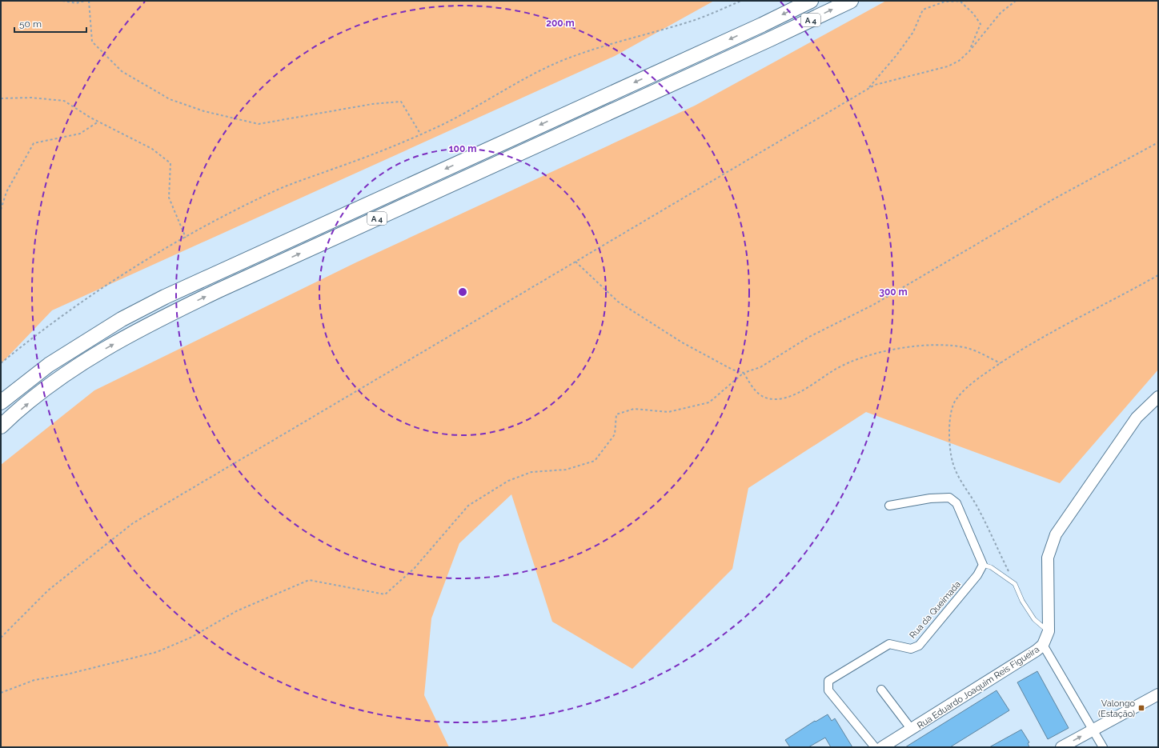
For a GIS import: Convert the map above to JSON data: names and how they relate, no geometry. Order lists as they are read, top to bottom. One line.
{"streets":{"highway":["A 4"],"main road":["Rua Eduardo Joaquim Reis Figueira"],"street":["Rua da Queimada"]},"places":{"transit":["Valongo (Estação)"]},"scale_bar":"50 m","rings":["200 m","100 m","300 m"]}
